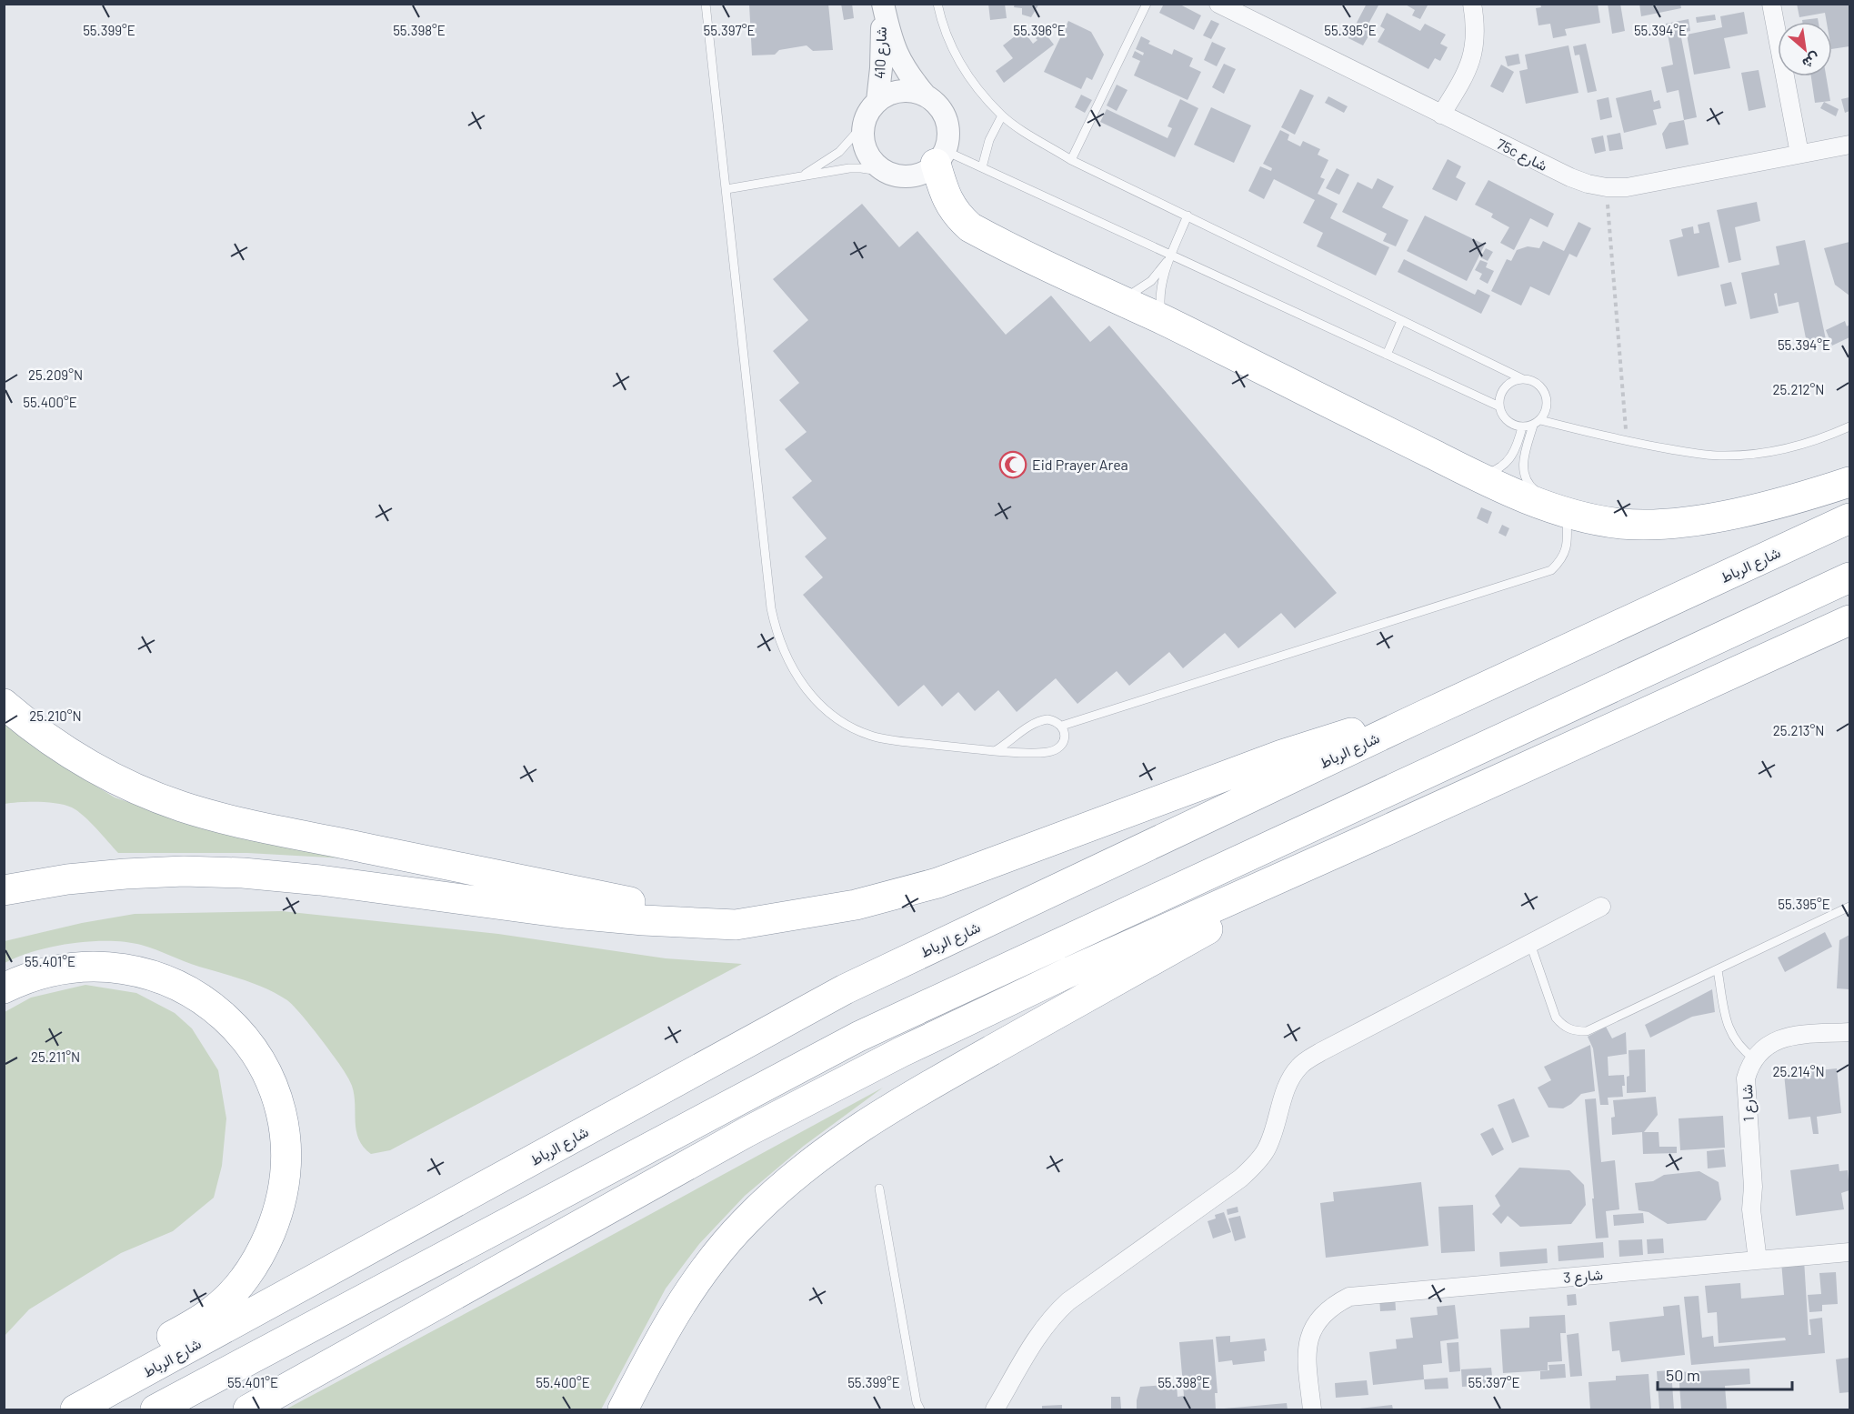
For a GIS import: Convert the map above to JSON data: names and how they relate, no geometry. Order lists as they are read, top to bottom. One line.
{"streets":{"highway":["شارع الرباط"],"street":["شارع 410","75c شارع","شارع 1","شارع 3"]},"crossings":[["شارع 1","شارع 3"]],"places":{"mosque":["Eid Prayer Area"]},"scale_bar":"50 m","north":"bottom right","coordinates":["55.399°E","55.398°E","55.397°E","55.396°E","55.395°E","55.394°E","25.209°N","25.212°N","55.400°E","25.210°N","25.213°N","55.401°E","25.211°N","25.214°N"]}
